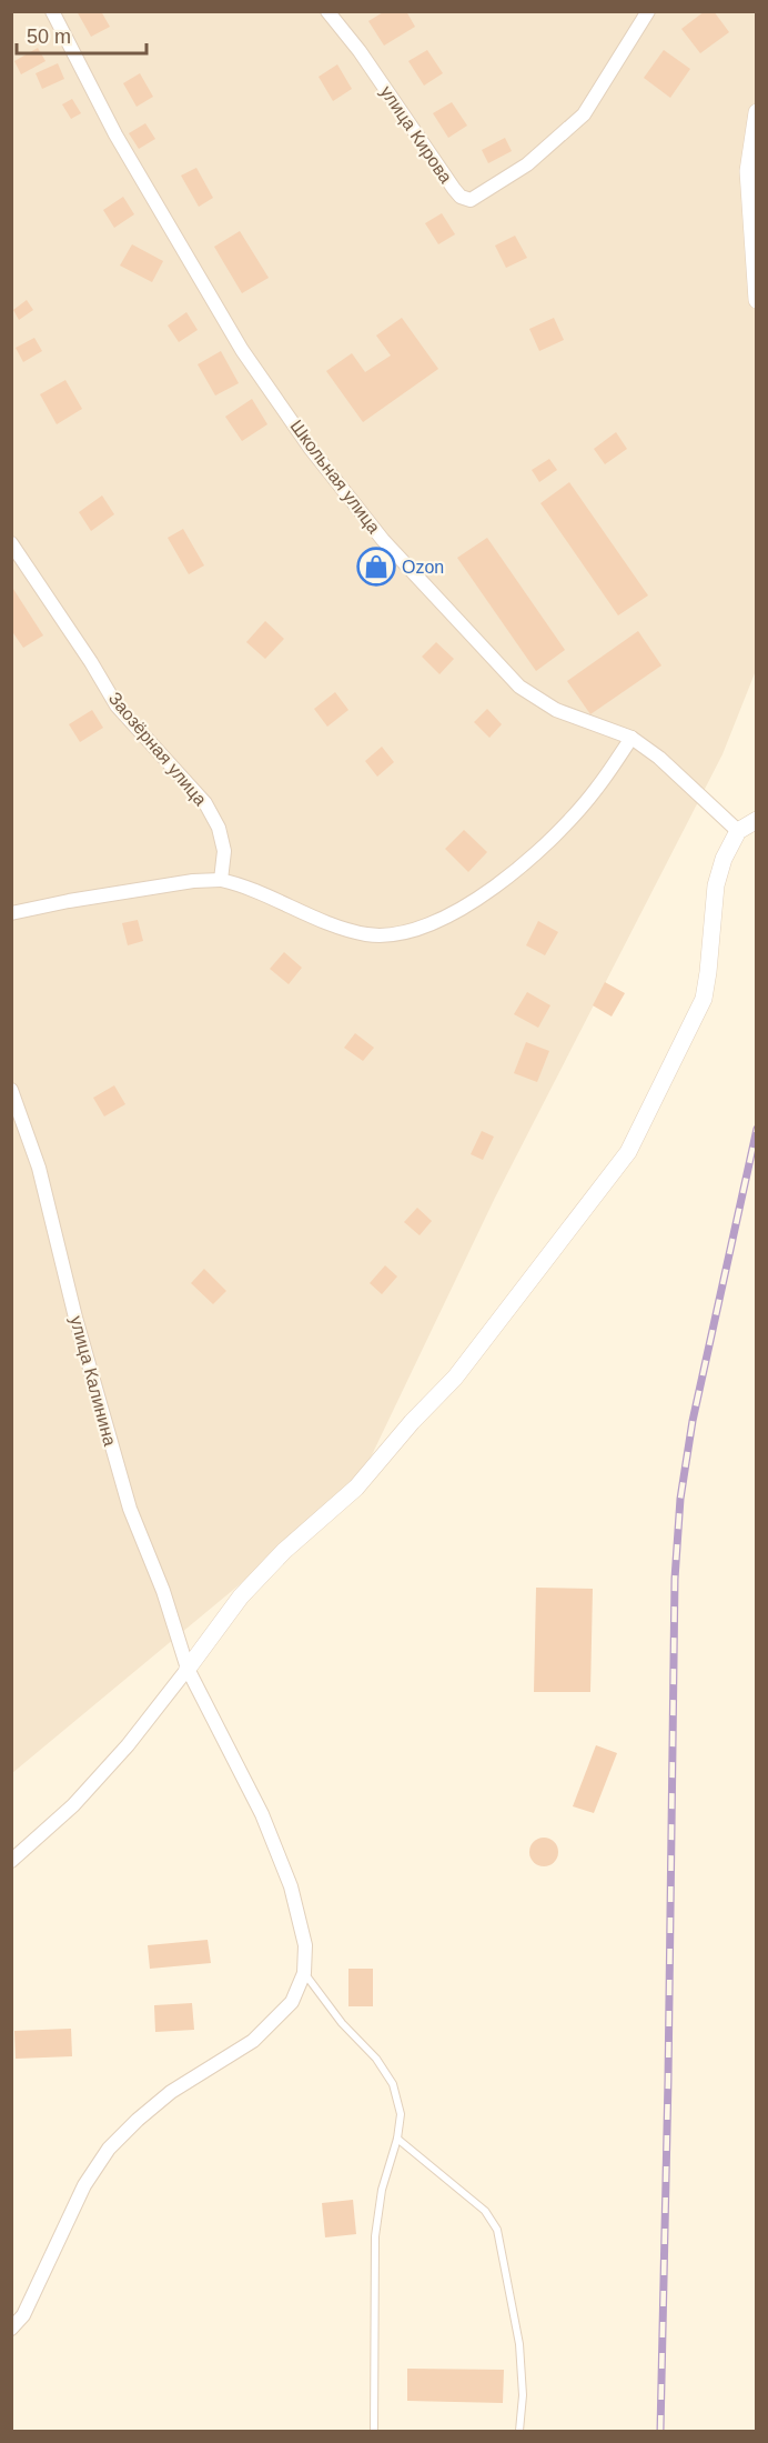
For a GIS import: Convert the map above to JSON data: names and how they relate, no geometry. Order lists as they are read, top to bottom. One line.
{"streets":{"street":["улица Кирова","Школьная улица","Заозёрная улица","улица Калинина"]},"places":{"shop":["Ozon"]},"scale_bar":"50 m"}
